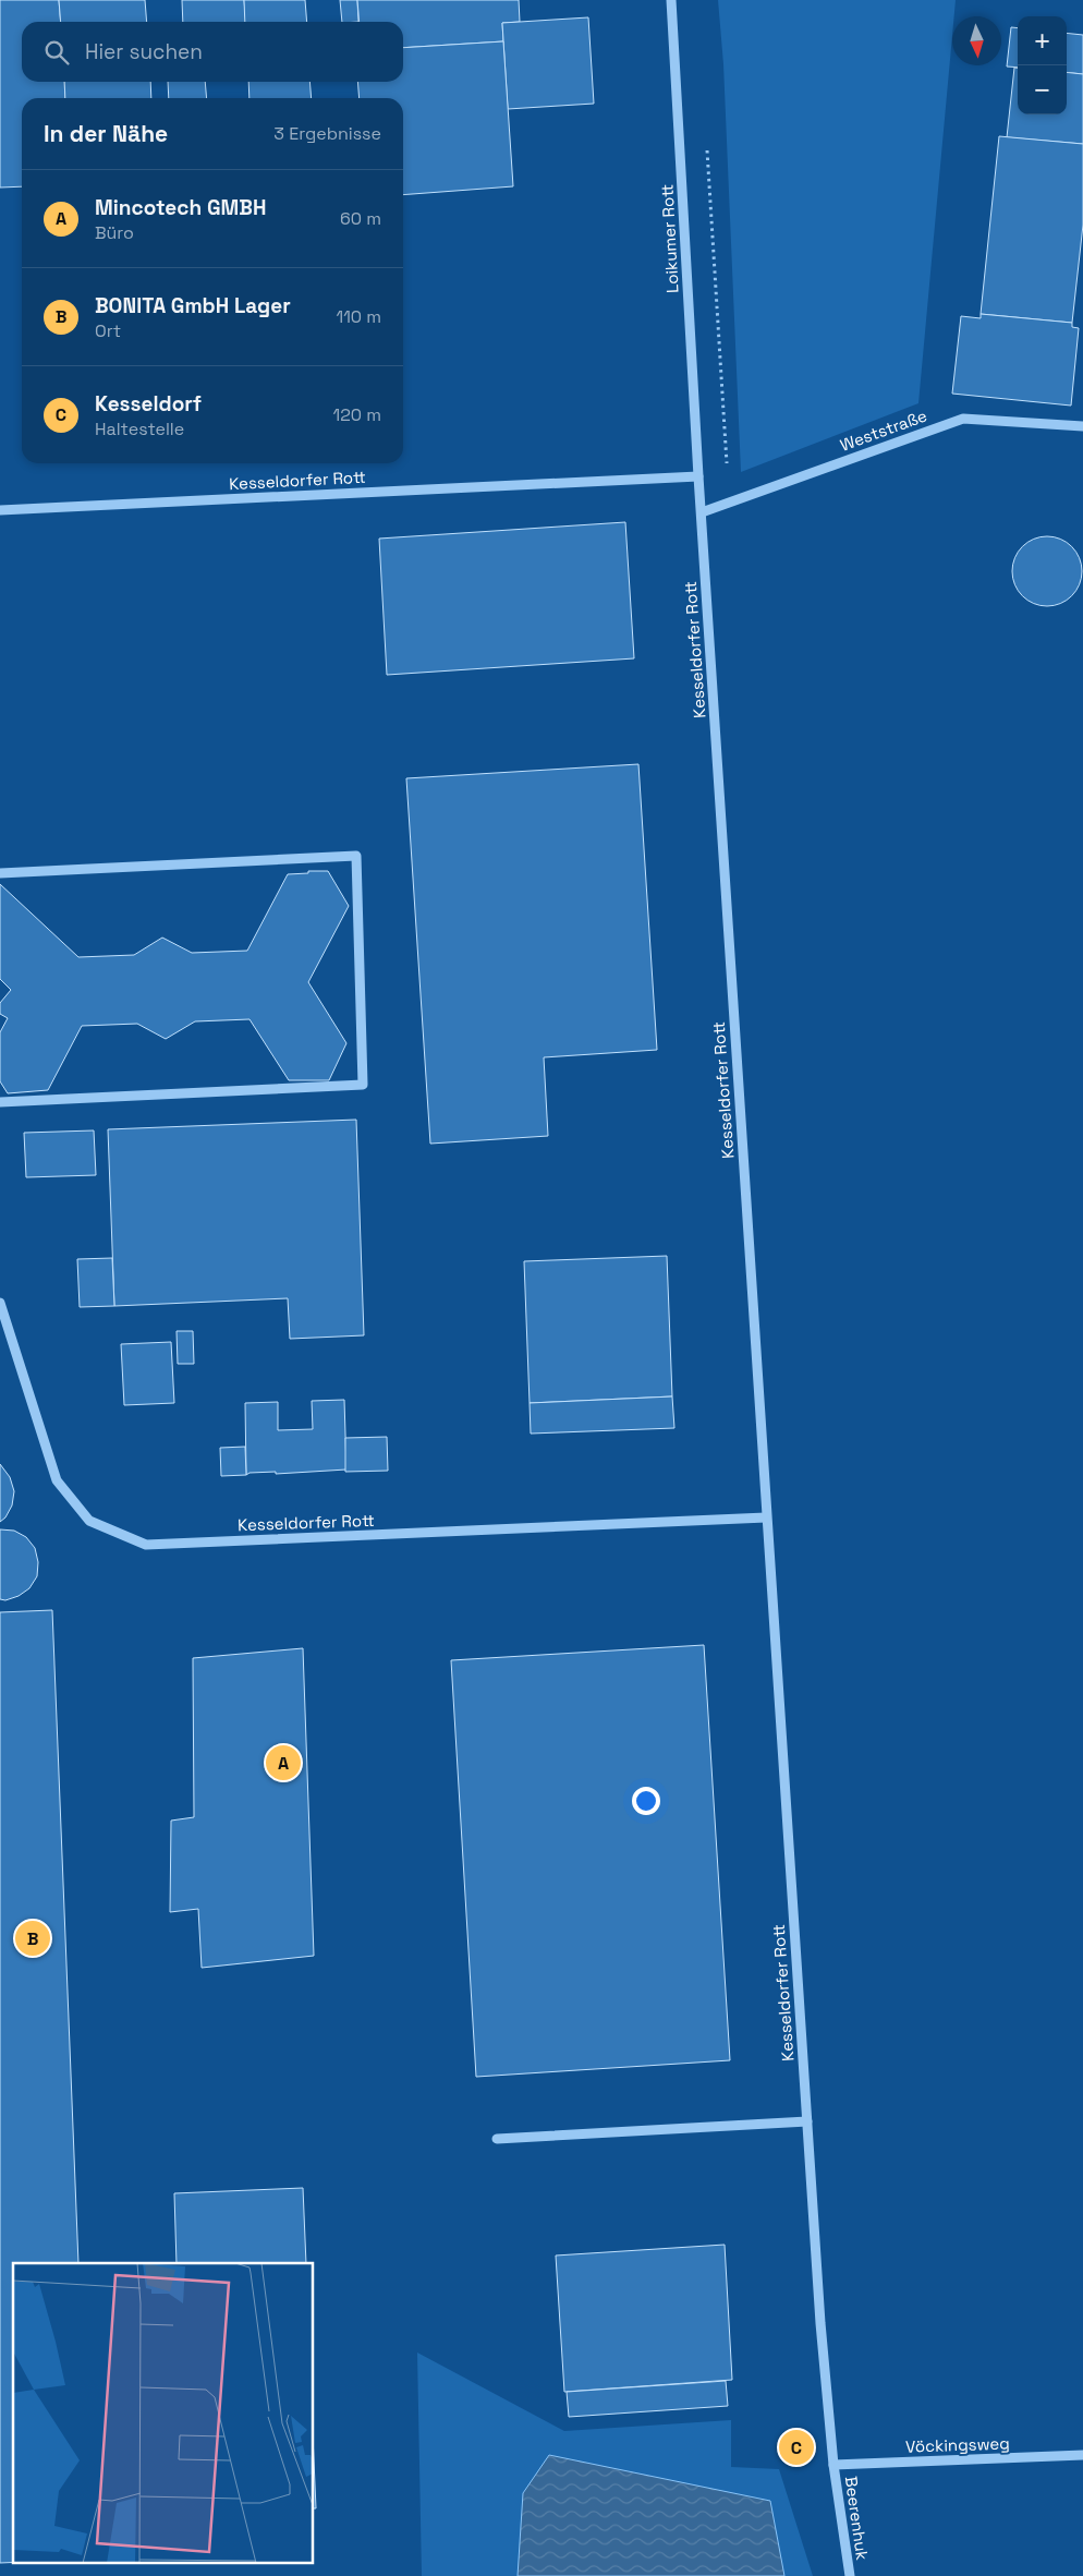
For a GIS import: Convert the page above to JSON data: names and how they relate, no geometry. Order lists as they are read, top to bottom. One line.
{"streets":{"street":["Loikumer Rott","Weststraße","Kesseldorfer Rott","Vöckingsweg","Beerenhuk"]},"crossings":[["Loikumer Rott","Kesseldorfer Rott"],["Weststraße","Kesseldorfer Rott"],["Kesseldorfer Rott","Vöckingsweg"],["Kesseldorfer Rott","Beerenhuk"],["Vöckingsweg","Beerenhuk"]],"north":"bottom","page":{"map_buttons":["+","−"],"search":"Hier suchen","heading":["In der Nähe","3 Ergebnisse"],"list":[{"mark":"A","name":"Mincotech GMBH","note":"Büro","value":"60 m"},{"mark":"B","name":"BONITA GmbH Lager","note":"Ort","value":"110 m"},{"mark":"C","name":"Kesseldorf","note":"Haltestelle","value":"120 m"}],"pins":["A","B","C"]}}
